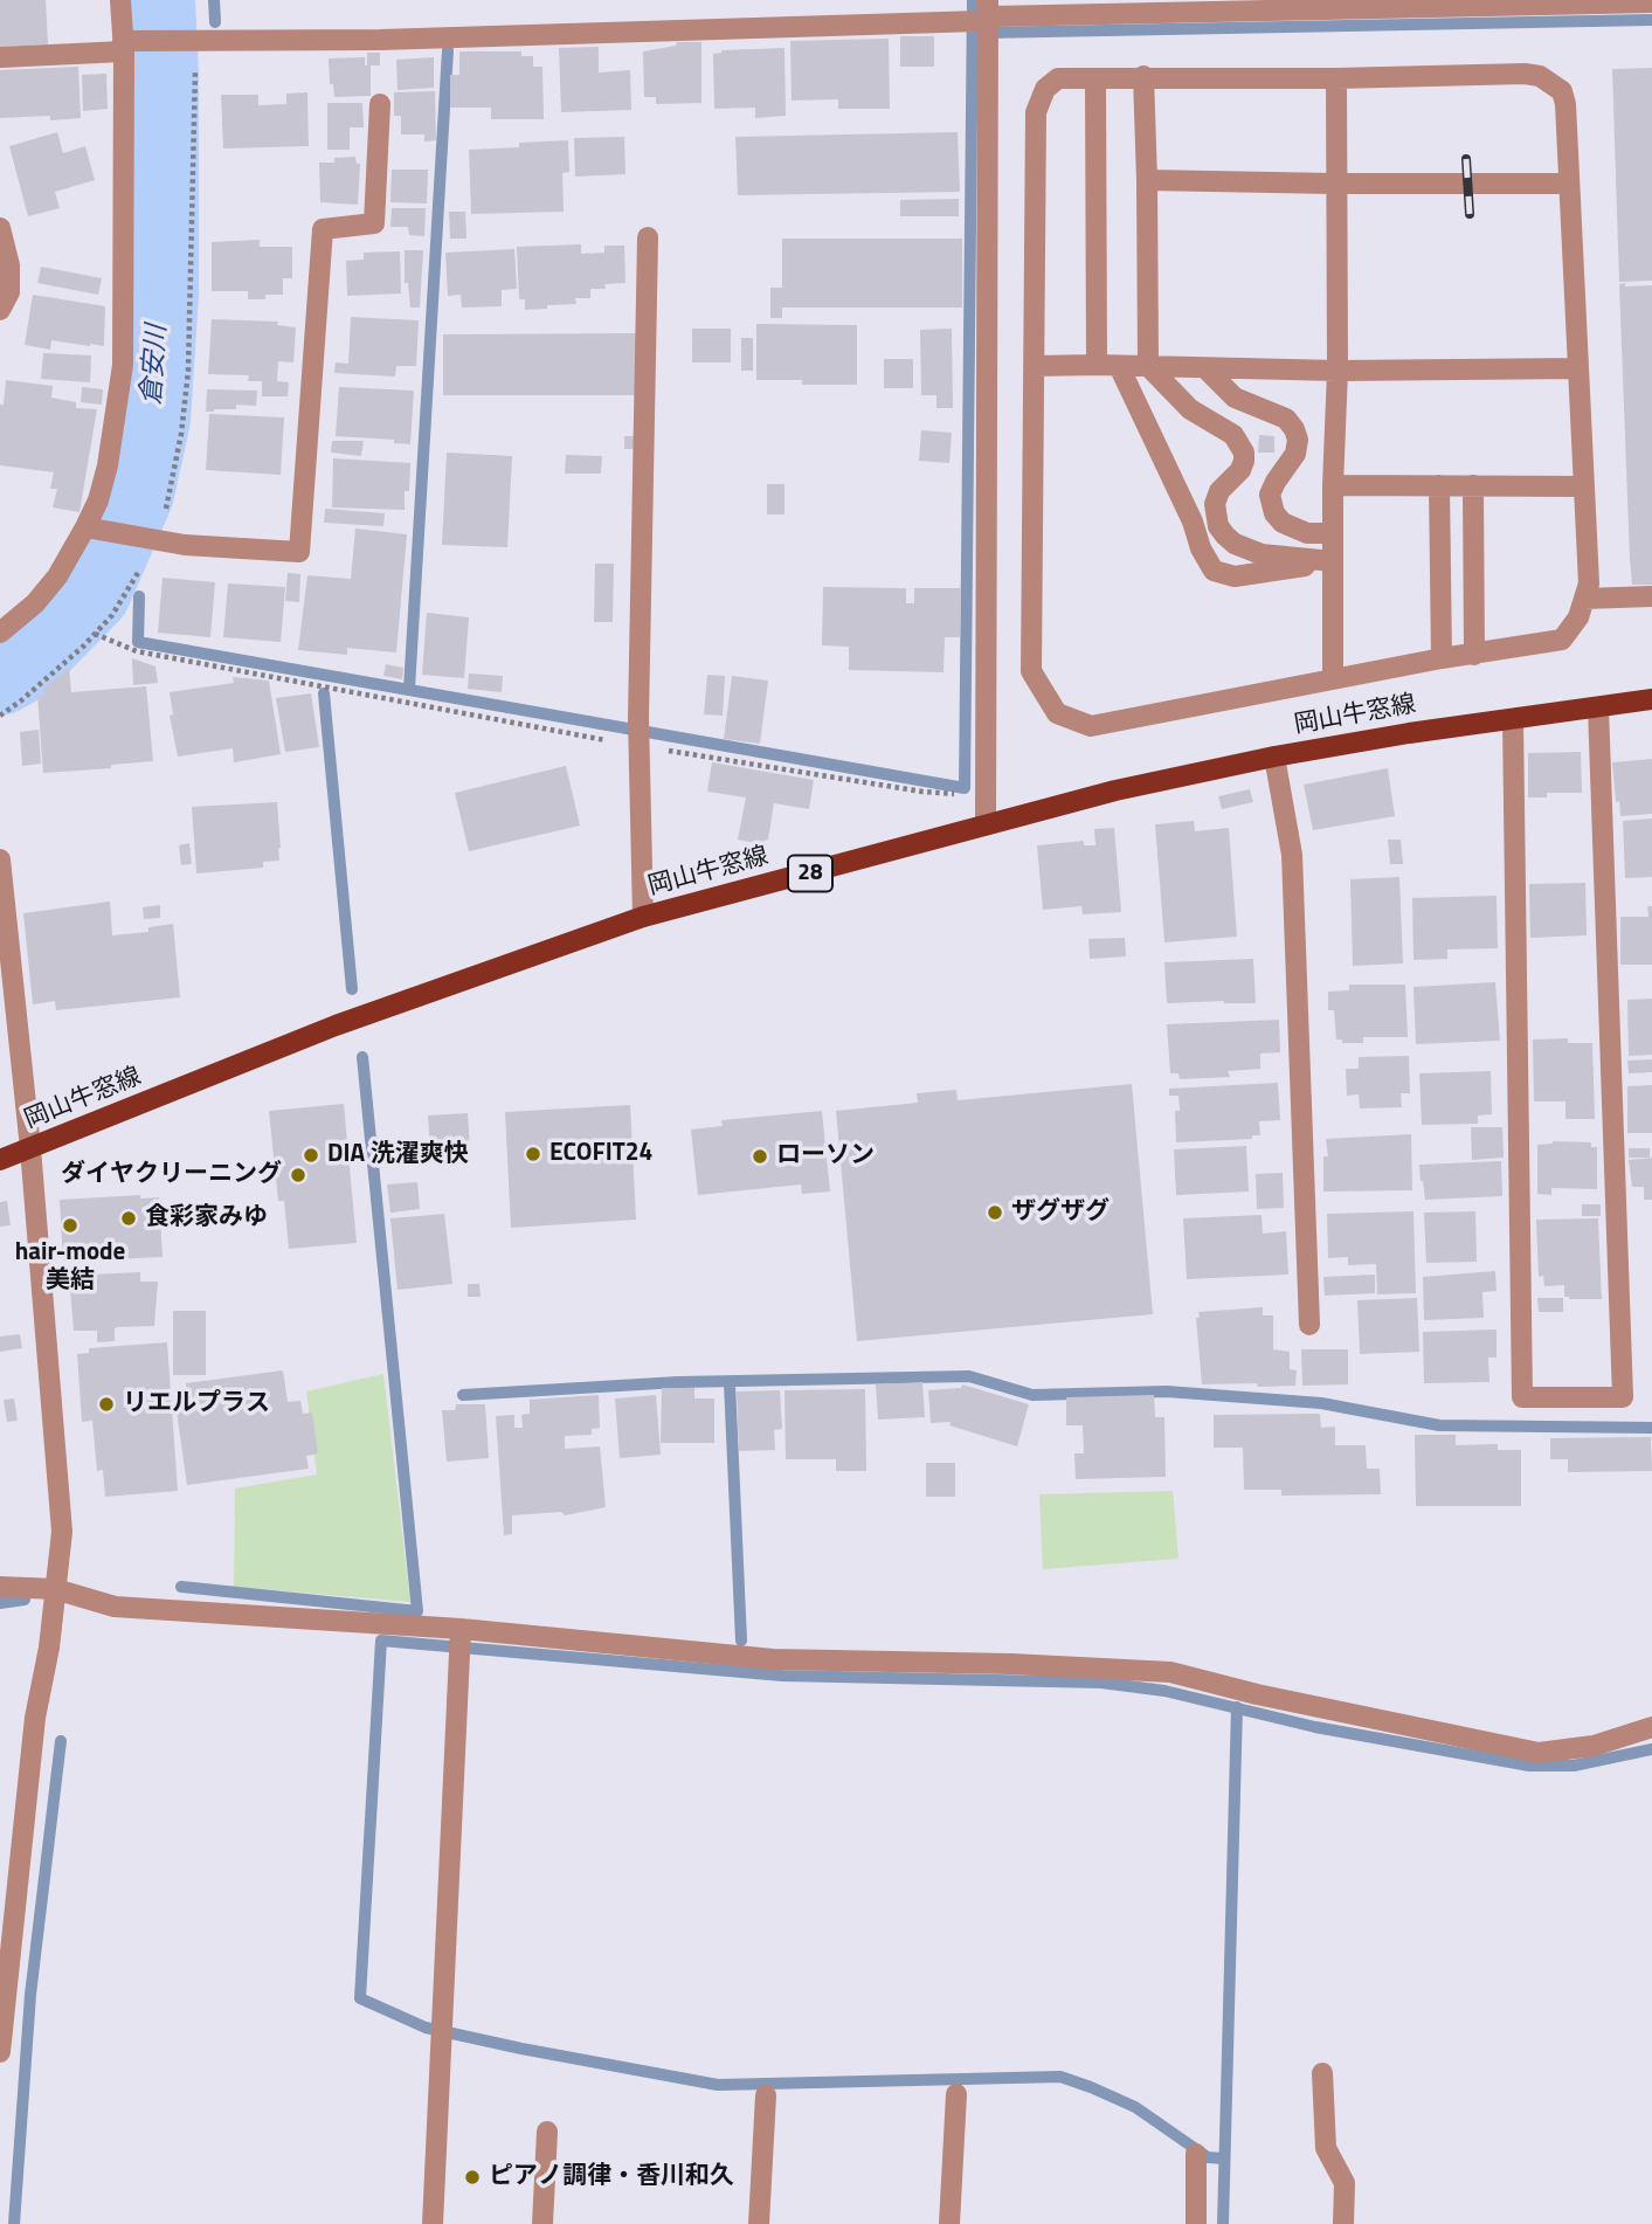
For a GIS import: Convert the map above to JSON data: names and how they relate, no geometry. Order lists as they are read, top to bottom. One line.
{"streets":{"main road":["岡山牛窓線","28"]},"water":["倉安川"],"places":["ECOFIT24","DIA 洗濯爽快","ローソン","ダイヤクリーニング","ザグザグ","食彩家みゆ","hair-mode 美結","リエルプラス","ピアノ調律・香川和久"]}
